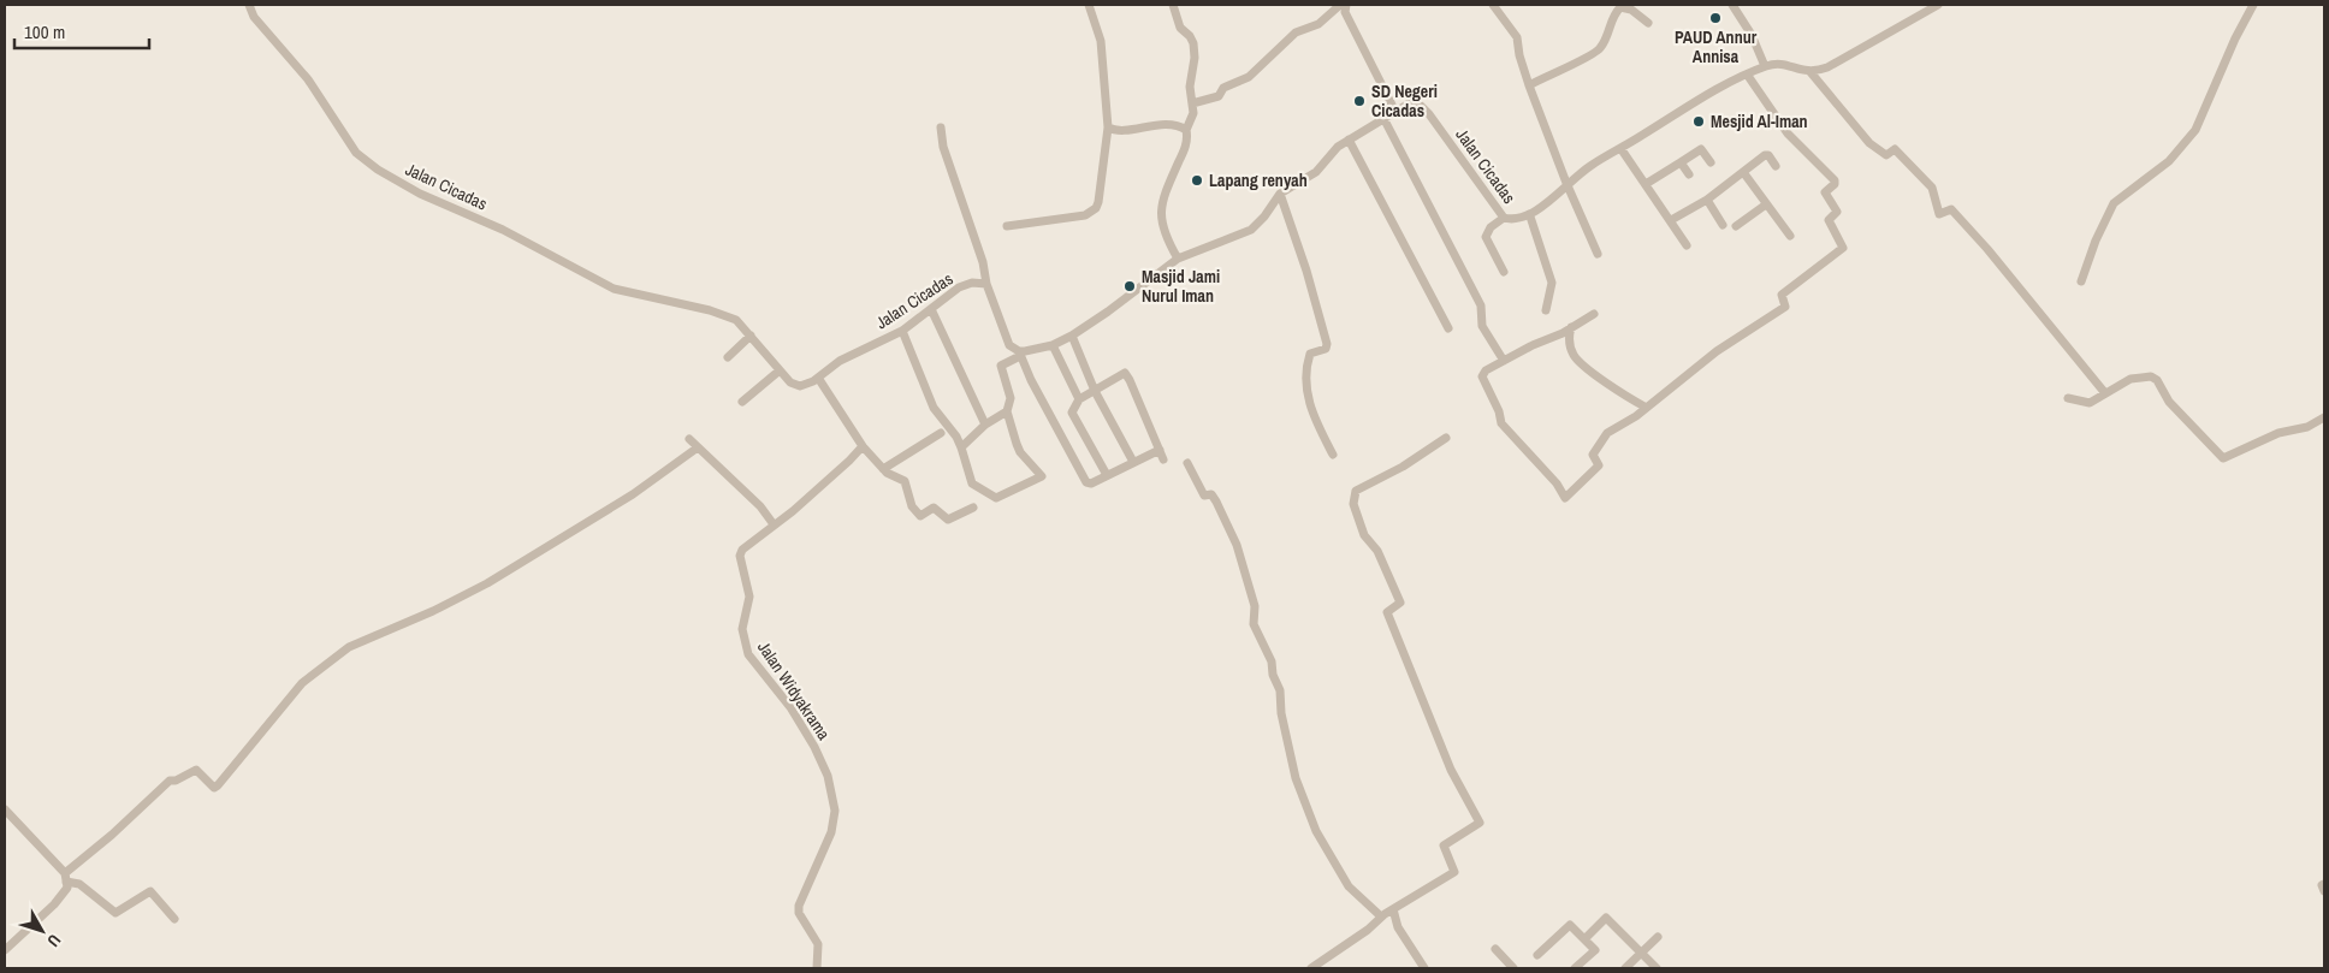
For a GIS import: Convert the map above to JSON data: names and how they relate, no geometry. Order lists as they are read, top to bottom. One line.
{"streets":{"street":["Jalan Cicadas","Jalan Widyakrama"]},"places":["PAUD Annur Annisa","SD Negeri Cicadas","Mesjid Al-Iman","Lapang renyah","Masjid Jami Nurul Iman"],"scale_bar":"100 m","north":"bottom right"}
